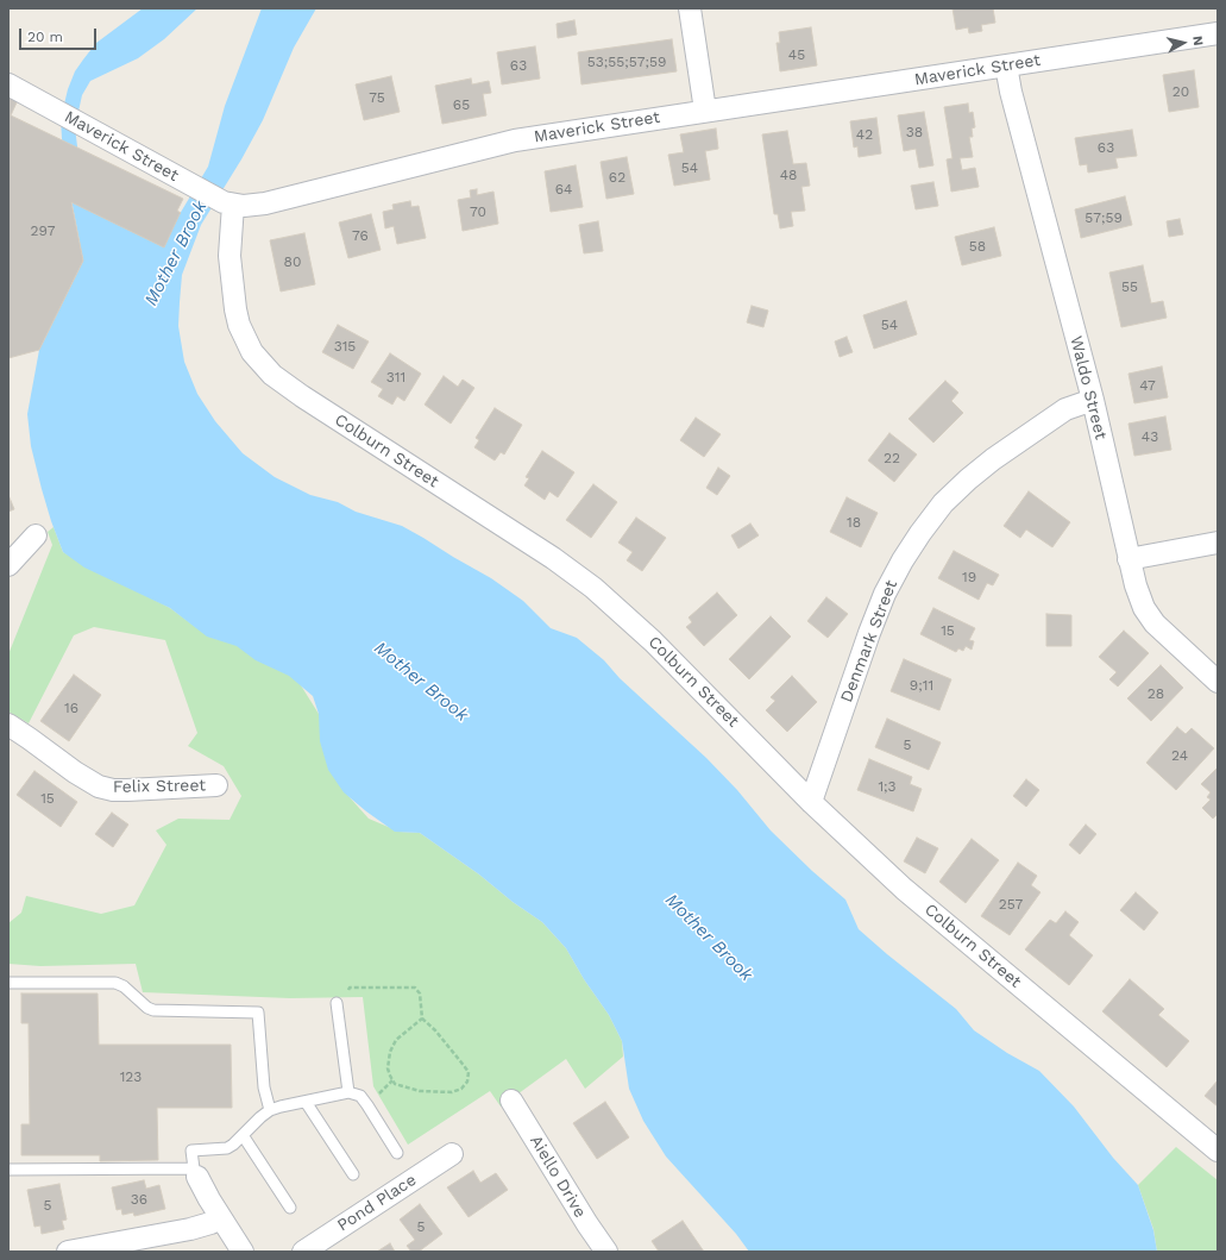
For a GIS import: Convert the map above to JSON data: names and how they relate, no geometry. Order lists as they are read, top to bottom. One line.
{"streets":{"street":["Maverick Street","Waldo Street","Colburn Street","Denmark Street","Felix Street","Aiello Drive","Pond Place"]},"crossings":[["Maverick Street","Waldo Street"],["Maverick Street","Colburn Street"],["Waldo Street","Denmark Street"],["Colburn Street","Denmark Street"]],"water":["Mother Brook"],"house_numbers":["45","53;55;57;59","63","20","75","65","38","42","63","54","48","62","64","70","57;59","297","76","58","80","55","54","315","311","47","43","22","18","19","15","9;11","28","16","5","24","1;3","15","257","123","36","5","5"],"scale_bar":"20 m","north":"right"}
